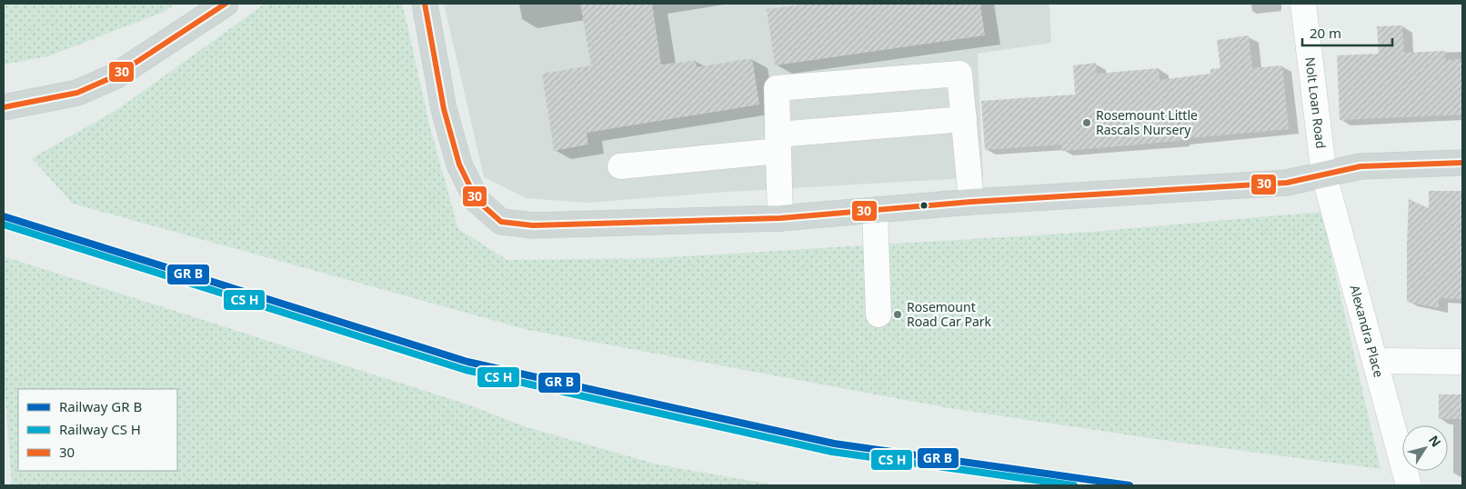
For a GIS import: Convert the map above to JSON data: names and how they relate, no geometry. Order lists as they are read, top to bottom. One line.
{"streets":{"street":["Nolt Loan Road","Alexandra Place"]},"crossings":[["Nolt Loan Road","Alexandra Place"]],"places":["Rosemount Little Rascals Nursery","Rosemount Road Car Park"],"lines":["transit line 30"],"legend":["Railway GR B","Railway CS H","30"],"scale_bar":"20 m","north":"top right"}
